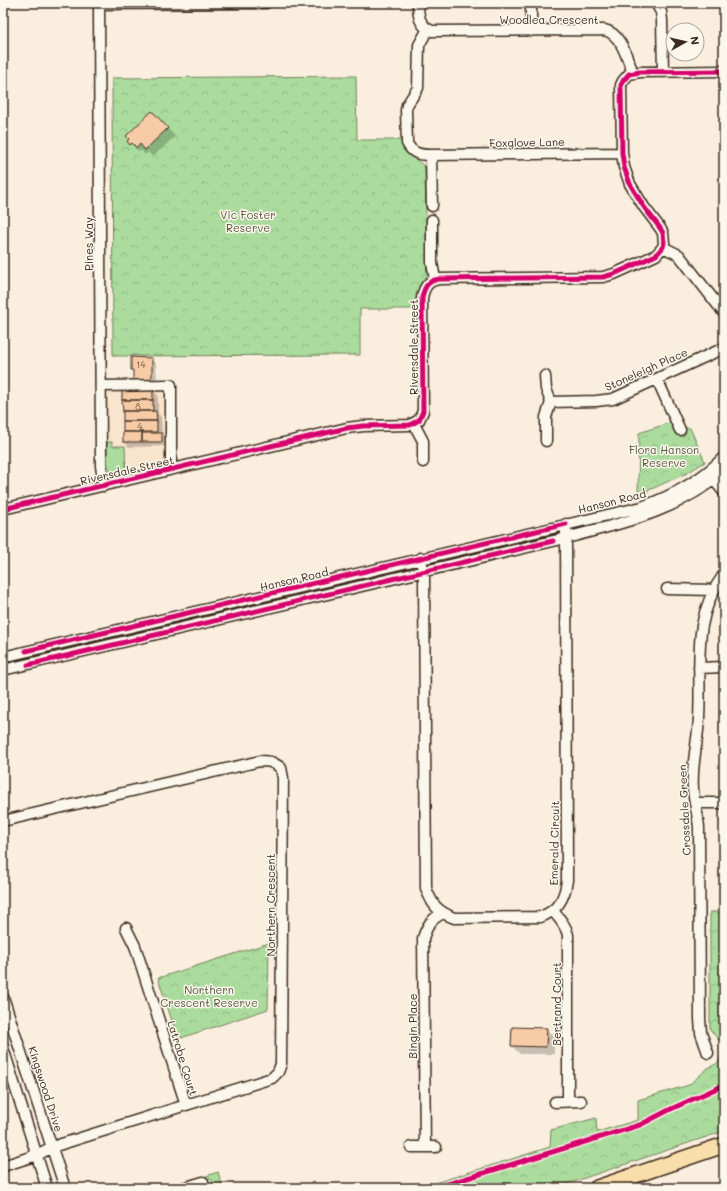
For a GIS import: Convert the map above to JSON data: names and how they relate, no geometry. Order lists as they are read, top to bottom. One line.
{"streets":{"street":["Woodlea Crescent","Foxglove Lane","Pines Way","Riversdale Street","Stoneleigh Place","Hanson Road","Crossdale Green","Emerald Circuit","Northern Crescent","Bertrand Court","Bingin Place","Latrobe Court","Kingswood Drive"]},"crossings":[["Woodlea Crescent","Foxglove Lane"],["Pines Way","Riversdale Street"],["Hanson Road","Emerald Circuit"],["Emerald Circuit","Bertrand Court"],["Northern Crescent","Latrobe Court"],["Northern Crescent","Kingswood Drive"]],"parks":["Vic Foster Reserve","Flora Hanson Reserve","Northern Crescent Reserve"],"house_numbers":["14","8","4"],"north":"right"}
